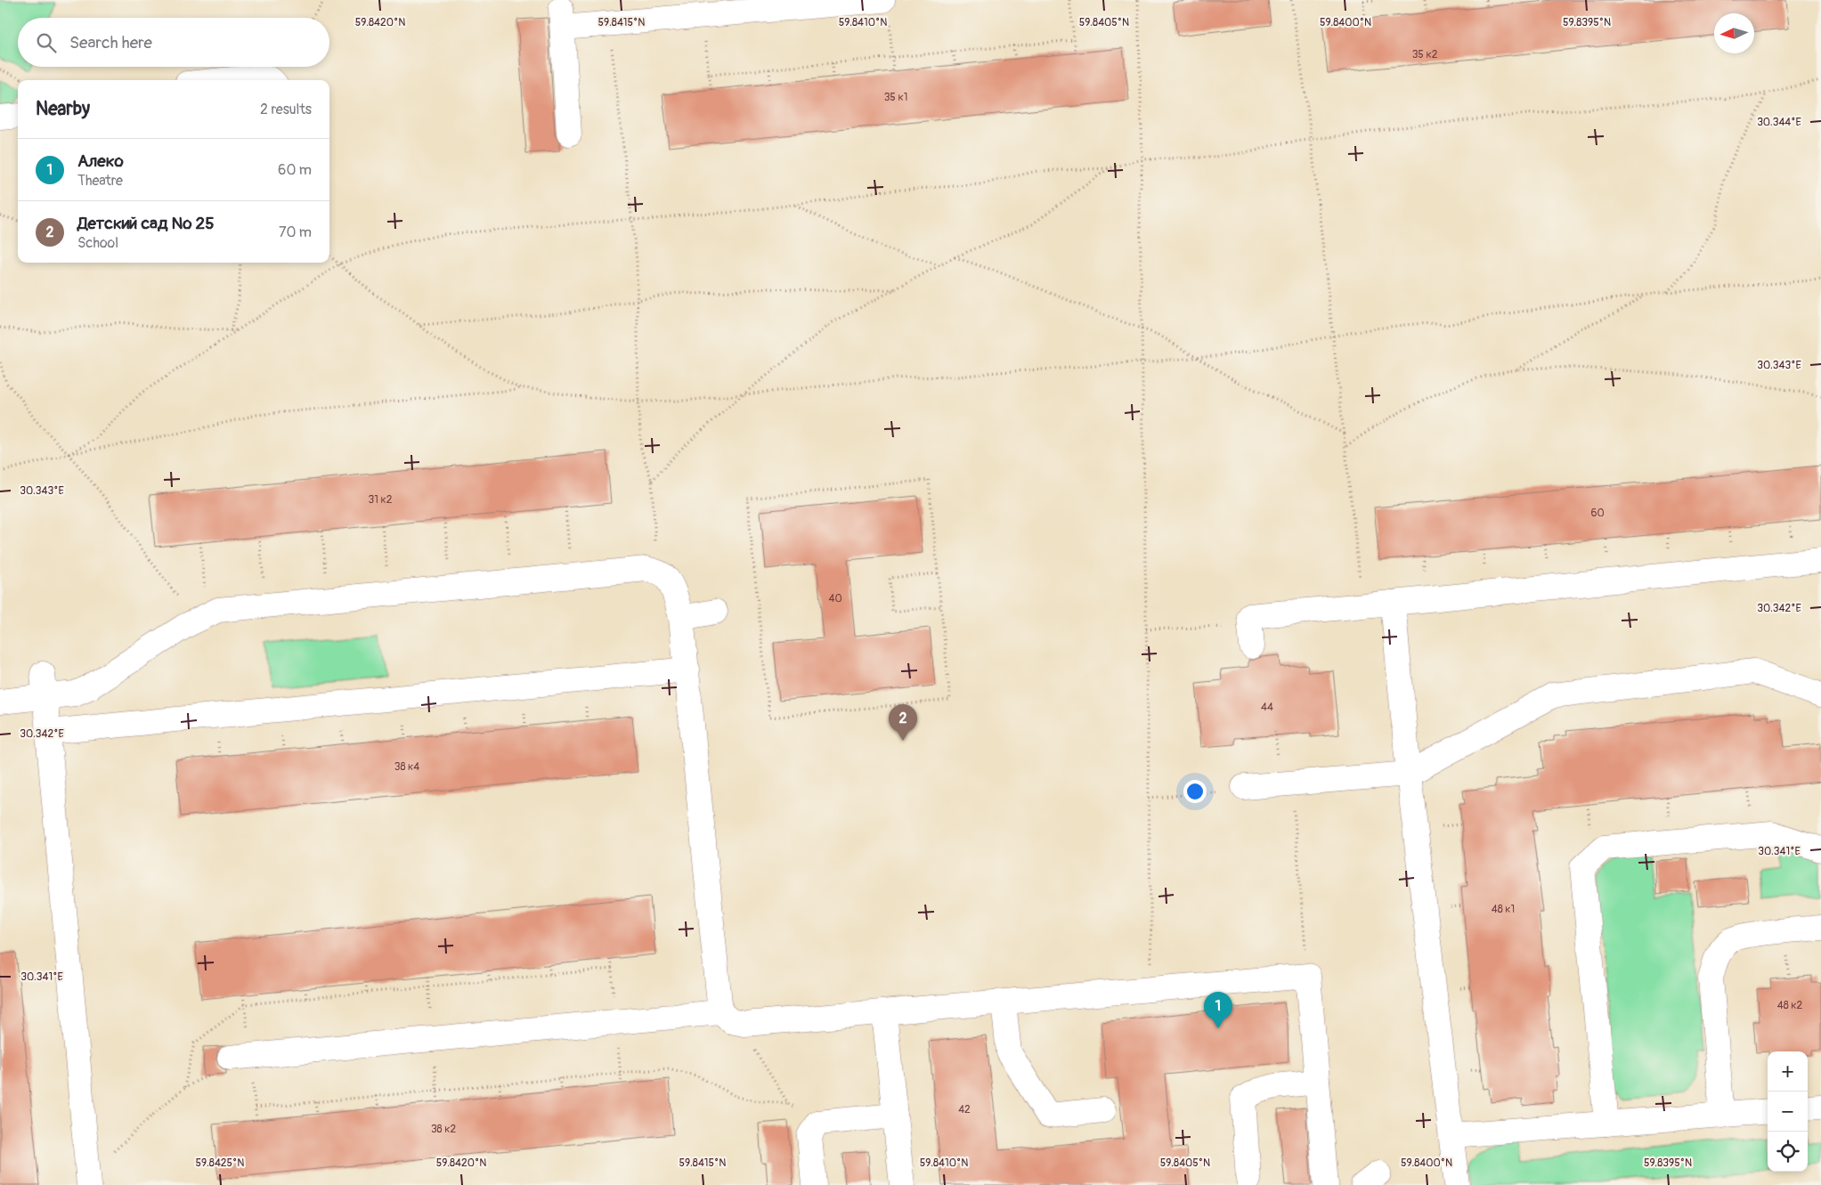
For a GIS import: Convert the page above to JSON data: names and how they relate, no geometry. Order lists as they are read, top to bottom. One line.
{"house_numbers":["35 к2","35 к1","31 к2","60","40","44","38 к4","48 к1","48 к2","42","38 к2"],"north":"left","page":{"search":"Search here","heading":["Nearby","2 results"],"list":[{"mark":"1","name":"Алеко","note":"Theatre","value":"60 m"},{"mark":"2","name":"Детский сад № 25","note":"School","value":"70 m"}],"pins":["2","1"],"map_buttons":["+","−"]},"coordinates":["59.8420°N","59.8415°N","59.8410°N","59.8405°N","59.8400°N","59.8395°N","30.344°E","30.343°E","30.342°E","30.341°E","59.8425°N"]}
